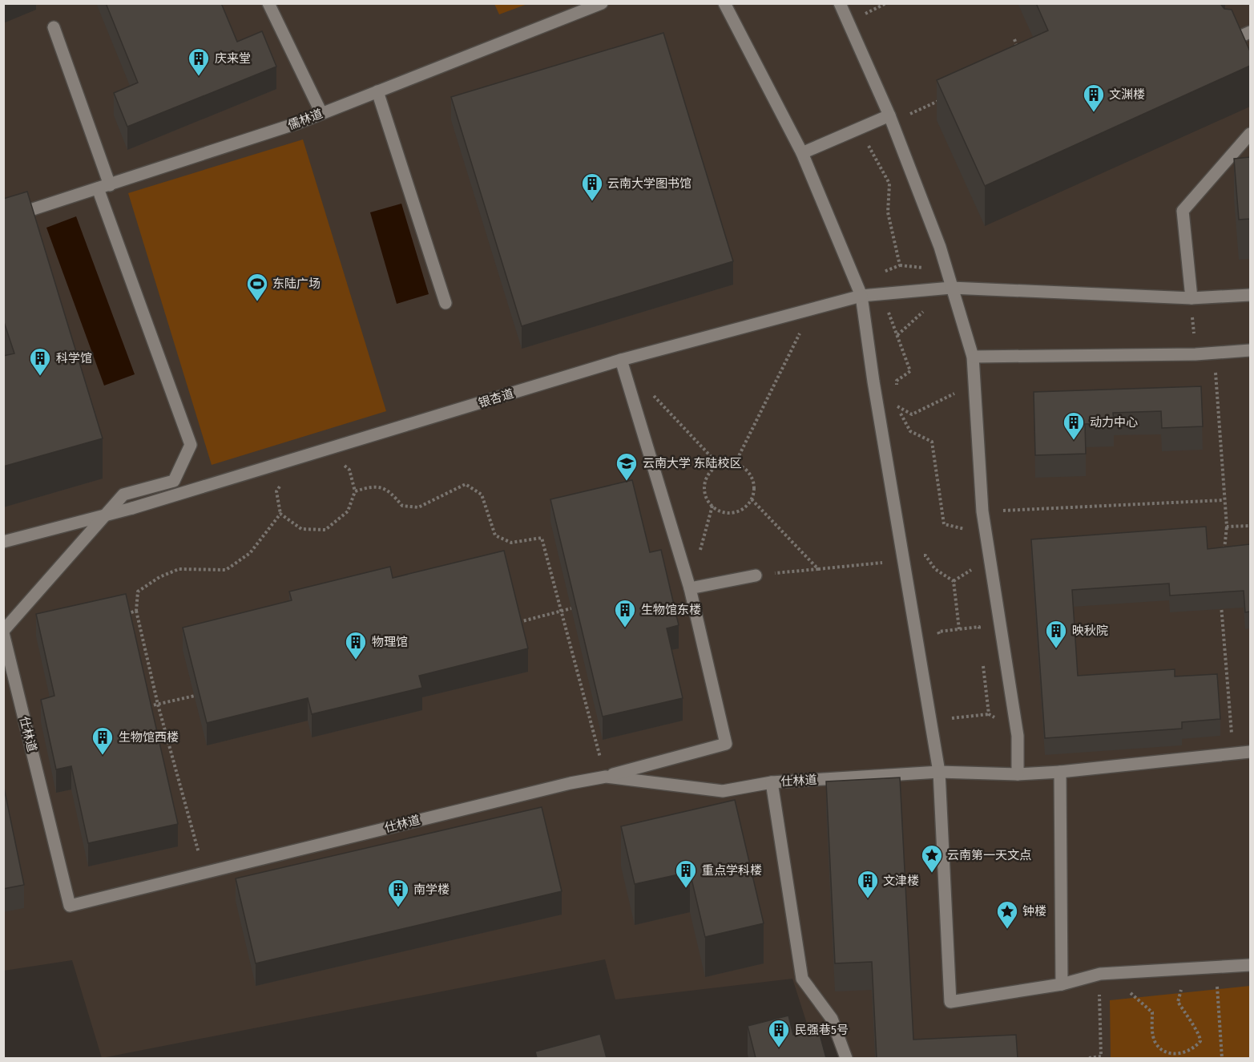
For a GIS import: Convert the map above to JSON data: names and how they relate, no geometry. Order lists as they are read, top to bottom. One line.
{"streets":{"street":["儒林道","银杏道","仕林道"]},"places":{"building":["庆来堂","文渊楼","云南大学图书馆","科学馆","动力中心","生物馆东楼","映秋院","物理馆","生物馆西楼","重点学科楼","文津楼","南学楼","民强巷5号"],"sports":["东陆广场"],"school or university":["云南大学 东陆校区"],"place":["云南第一天文点","钟楼"]}}
